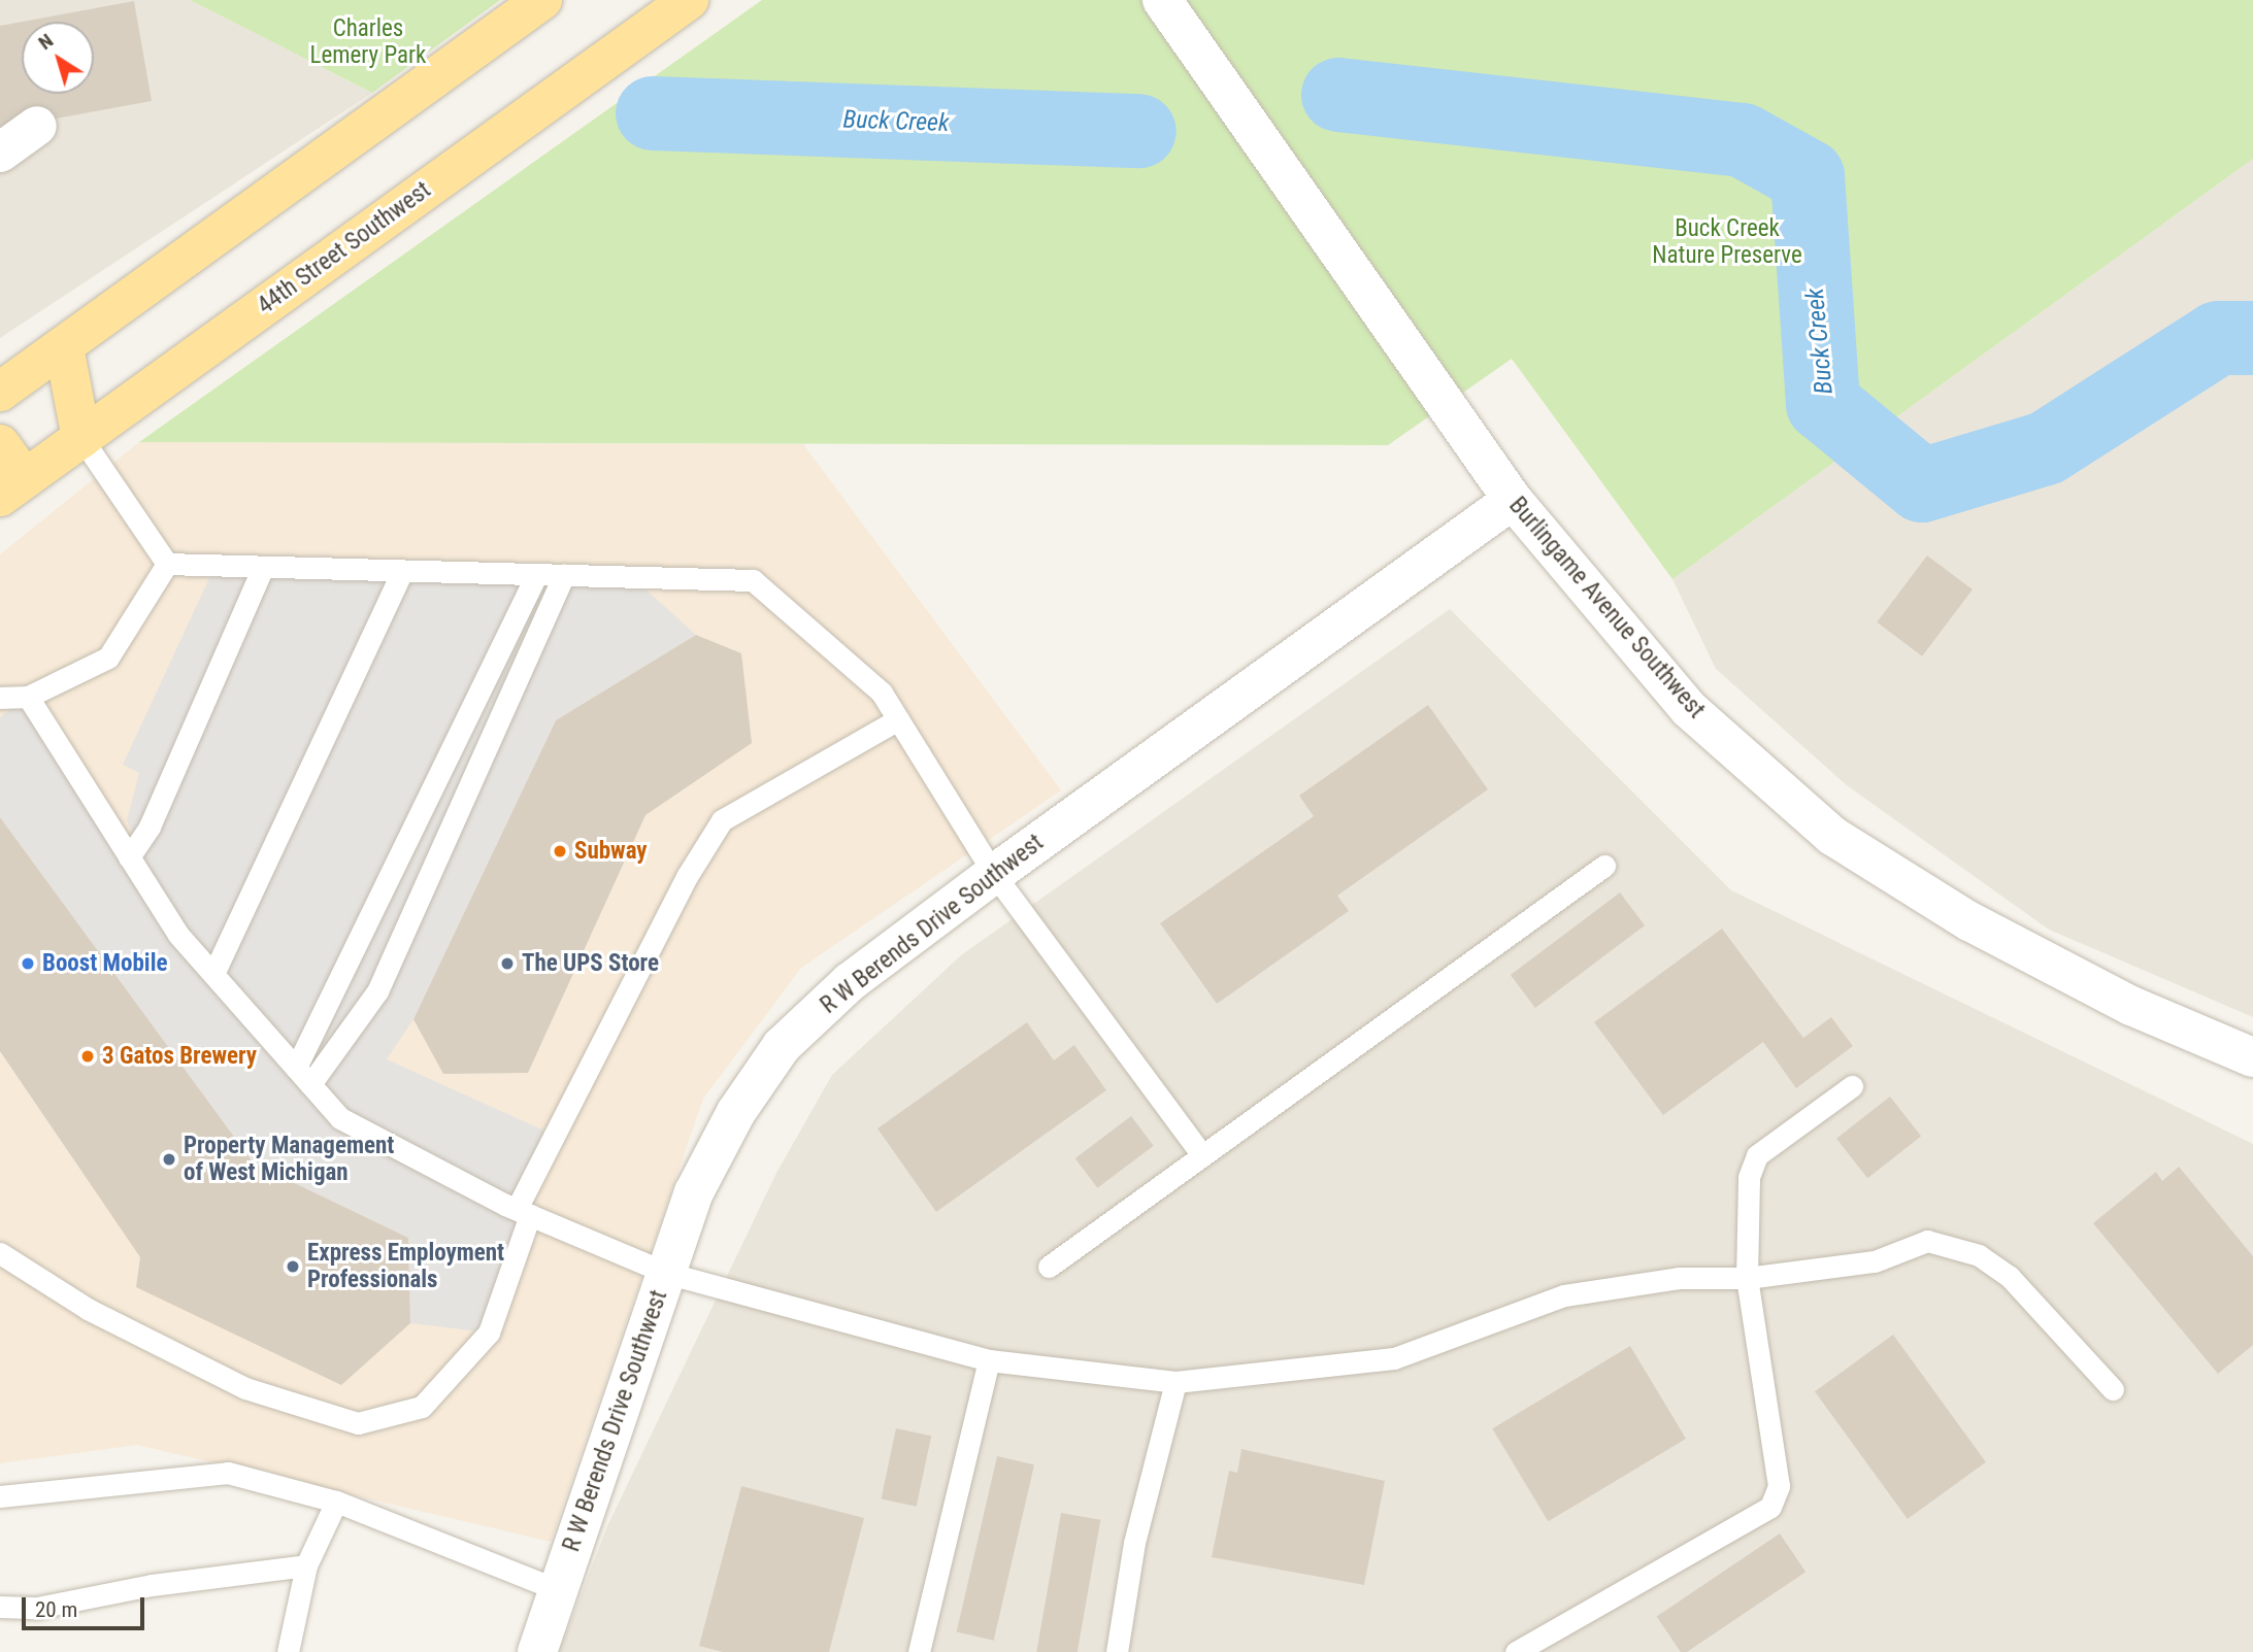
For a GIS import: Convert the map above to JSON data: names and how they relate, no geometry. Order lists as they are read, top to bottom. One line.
{"streets":{"main road":["44th Street Southwest"],"street":["Burlingame Avenue Southwest","R W Berends Drive Southwest"]},"crossings":[["Burlingame Avenue Southwest","R W Berends Drive Southwest"]],"water":["Buck Creek"],"parks":["Charles Lemery Park","Buck Creek Nature Preserve"],"places":["Subway","Boost Mobile","The UPS Store","3 Gatos Brewery","Property Management of West Michigan","Express Employment Professionals"],"scale_bar":"20 m","north":"top left"}
